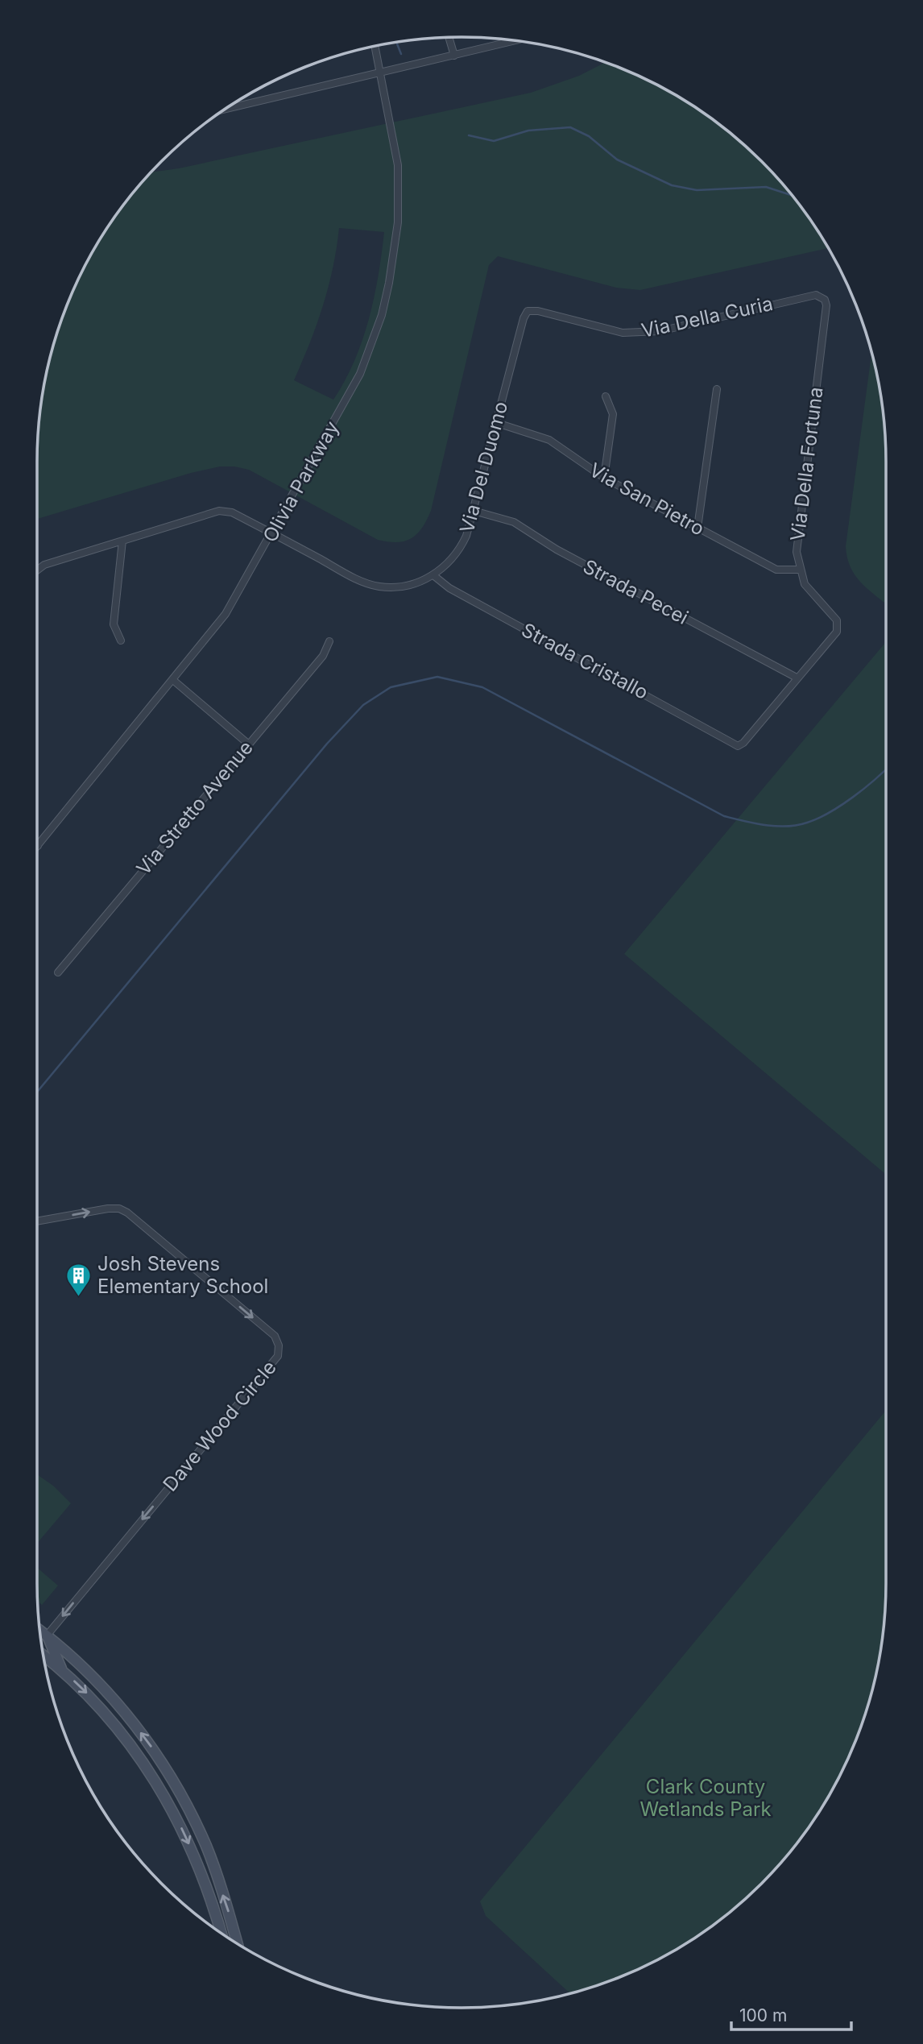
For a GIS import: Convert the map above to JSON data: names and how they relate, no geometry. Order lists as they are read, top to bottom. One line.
{"streets":{"street":["Via Della Curia","Via Della Fortuna","Via Del Duomo","Olivia Parkway","Via San Pietro","Strada Pecei","Strada Cristallo","Via Stretto Avenue","Dave Wood Circle"]},"crossings":[["Via Della Curia","Via Della Fortuna"],["Via Della Curia","Via Del Duomo"],["Via Della Fortuna","Via San Pietro"],["Via Della Fortuna","Strada Pecei"],["Via Della Fortuna","Strada Cristallo"],["Via Del Duomo","Olivia Parkway"],["Via Del Duomo","Via San Pietro"],["Via Del Duomo","Strada Pecei"],["Via Del Duomo","Strada Cristallo"],["Strada Pecei","Strada Cristallo"]],"parks":["Clark County Wetlands Park"],"places":{"building":["Josh Stevens Elementary School"]},"scale_bar":"100 m"}
